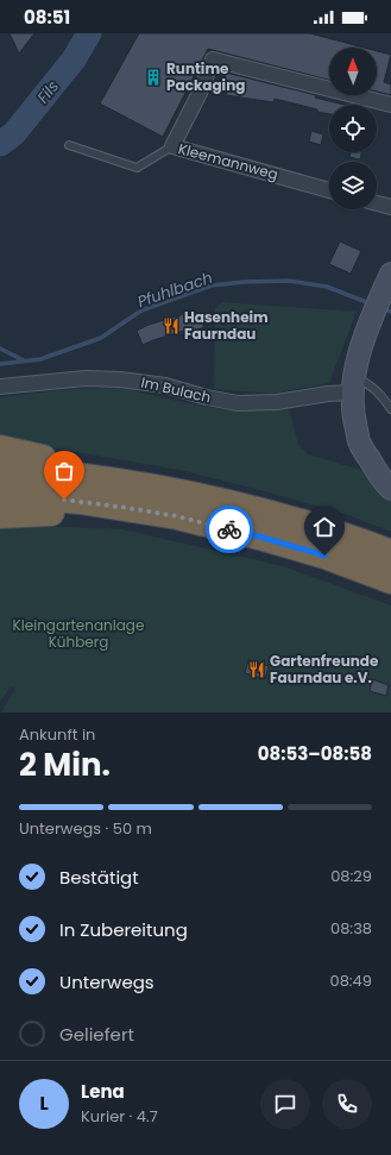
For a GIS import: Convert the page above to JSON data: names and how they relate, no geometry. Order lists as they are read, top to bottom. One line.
{"streets":{"street":["Kleemannweg","Im Bulach"]},"water":["Fils","Pfuhlbach"],"parks":["Kleingartenanlage Kühberg"],"places":{"building":["Runtime Packaging"],"restaurant":["Hasenheim Faurndau","Gartenfreunde Faurndau e.V."]},"north":"top","page":{"status":"08:51","heading":["2 Min.","Ankunft in","08:53–08:58"],"panel":["Lena","Kurier · 4.7"],"bar":"Unterwegs · 50 m","list":[["Bestätigt","08:29"],["In Zubereitung","08:38"],["Unterwegs","08:49"],"Geliefert"],"round":"L"}}
